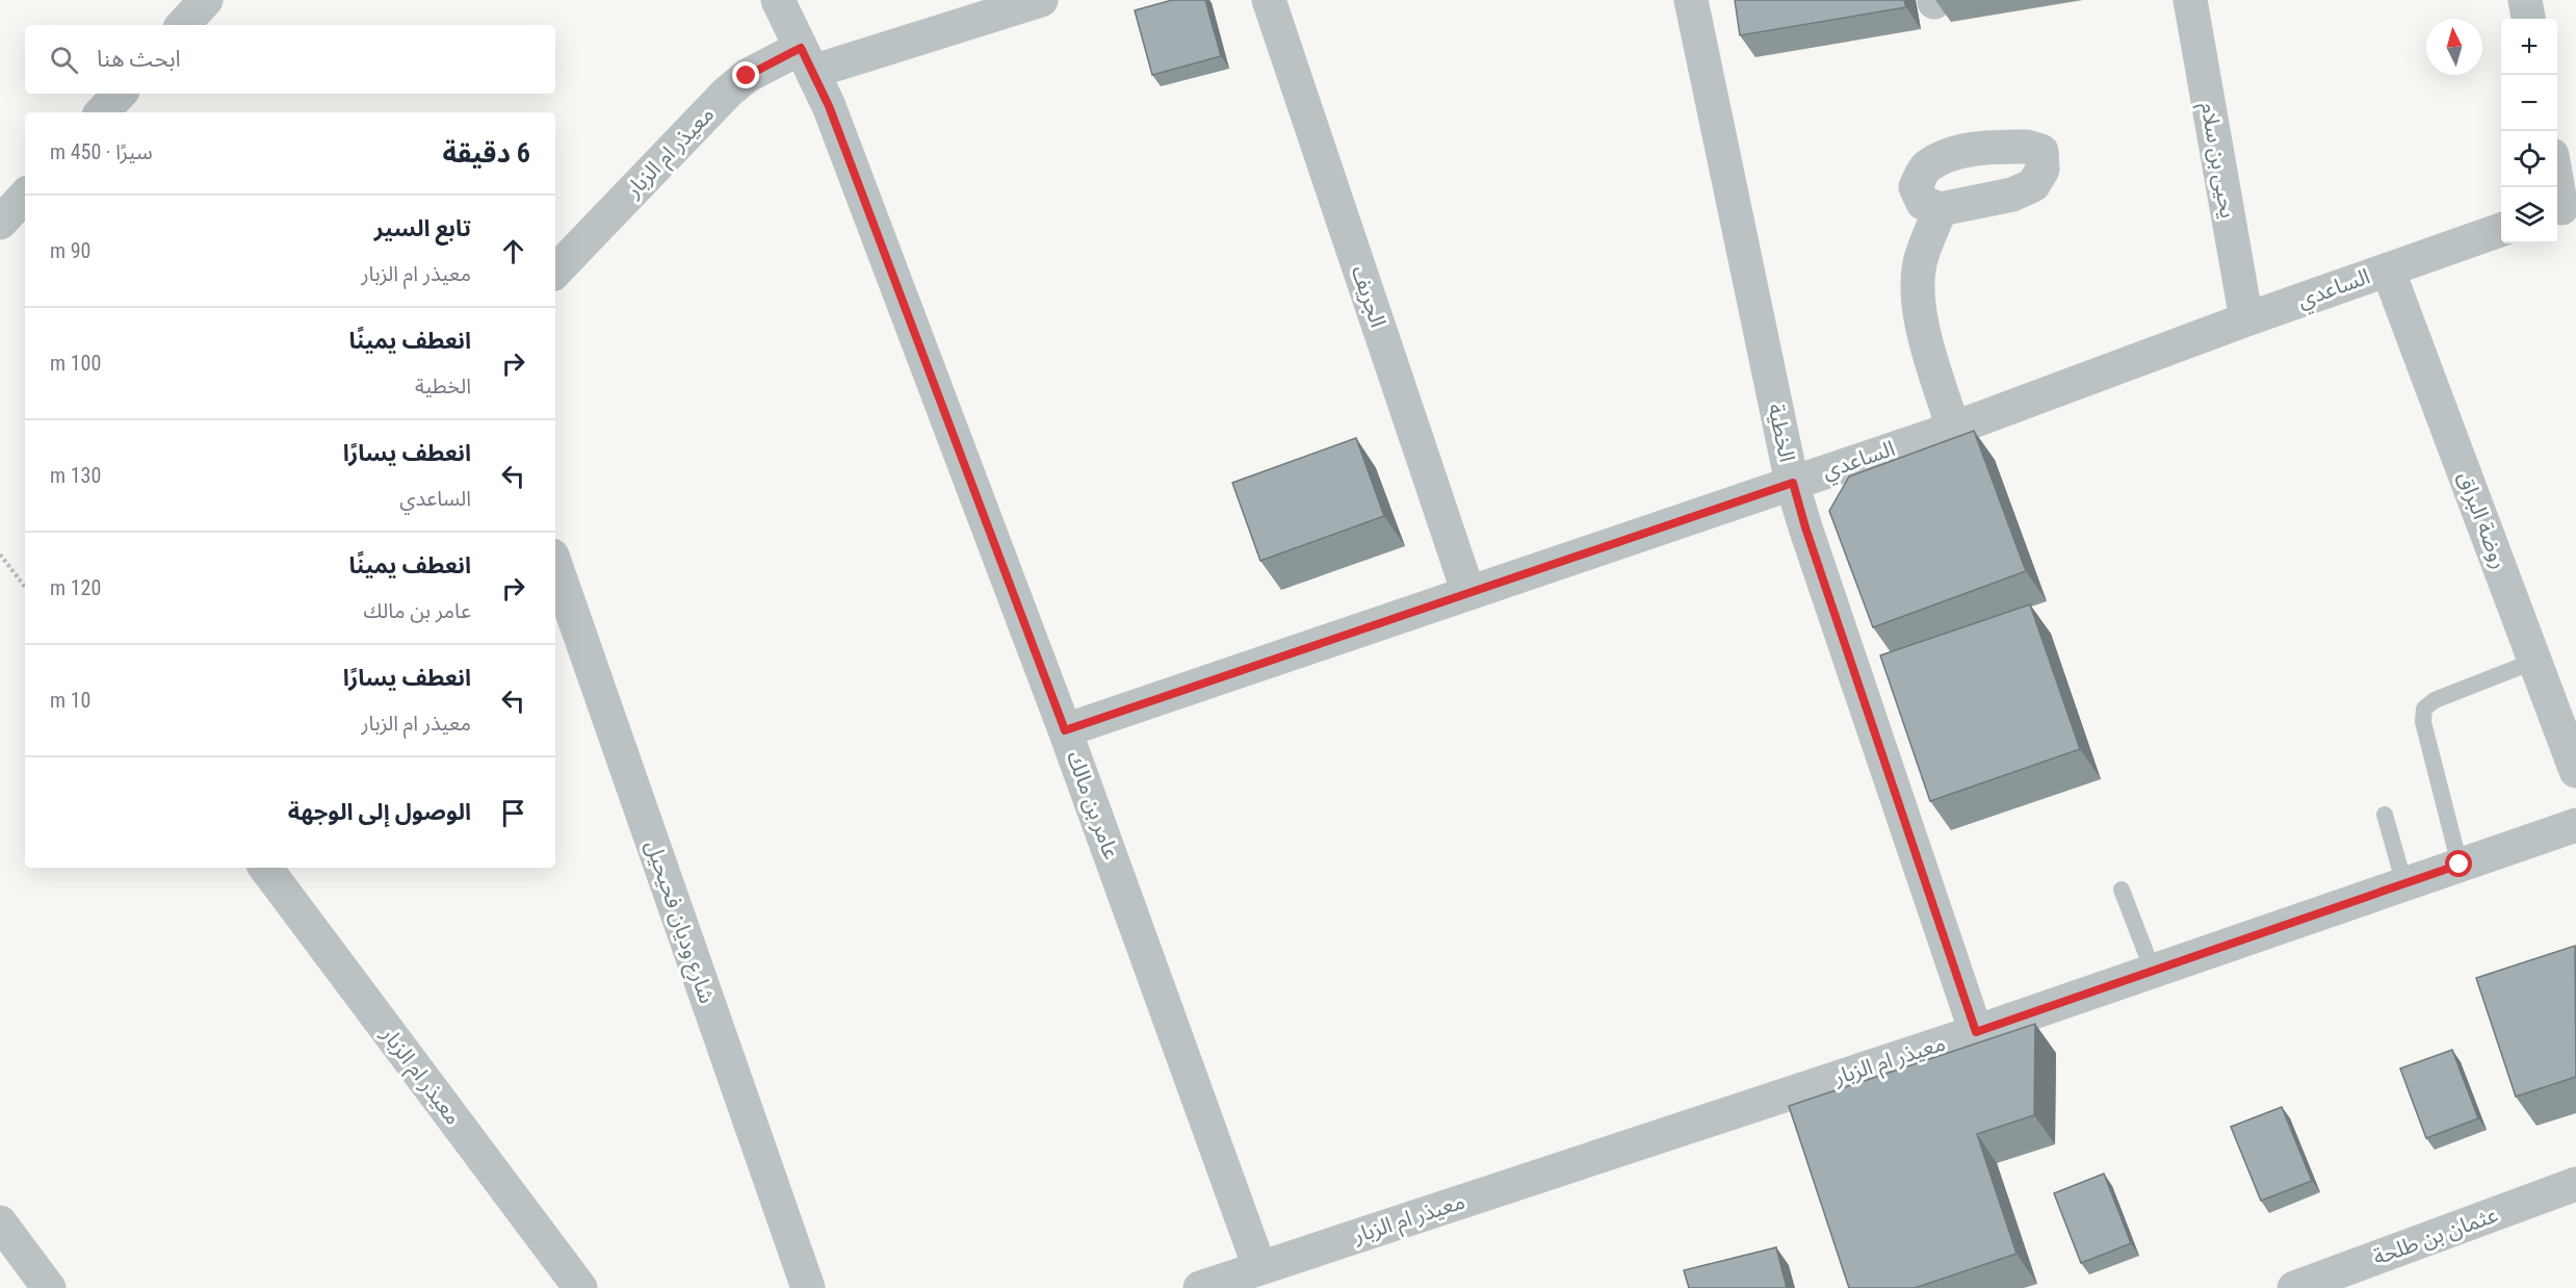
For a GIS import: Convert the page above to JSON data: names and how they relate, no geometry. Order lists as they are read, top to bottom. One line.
{"streets":{"street":["معيذر ام الزبار","يحيى بن سلام","الساعدي","الجريف","الخطية","روضة البراق","عامر بن مالك","شارع وديان فحيحيل","عثمان بن طلحة"]},"crossings":[["معيذر ام الزبار","الخطية"],["معيذر ام الزبار","عامر بن مالك"],["يحيى بن سلام","الساعدي"],["الساعدي","الجريف"],["الساعدي","الخطية"],["الساعدي","روضة البراق"],["الساعدي","عامر بن مالك"]],"north":"top","page":{"map_buttons":["+","−"],"search":"ابحث هنا","heading":["6 دقيقة","سيرًا · 450 m"],"list":[["تابع السير","معيذر ام الزبار","90 m"],["انعطف يمينًا","الخطية","100 m"],["انعطف يسارًا","الساعدي","130 m"],["انعطف يمينًا","عامر بن مالك","120 m"],["انعطف يسارًا","معيذر ام الزبار","10 m"],"الوصول إلى الوجهة"]}}
